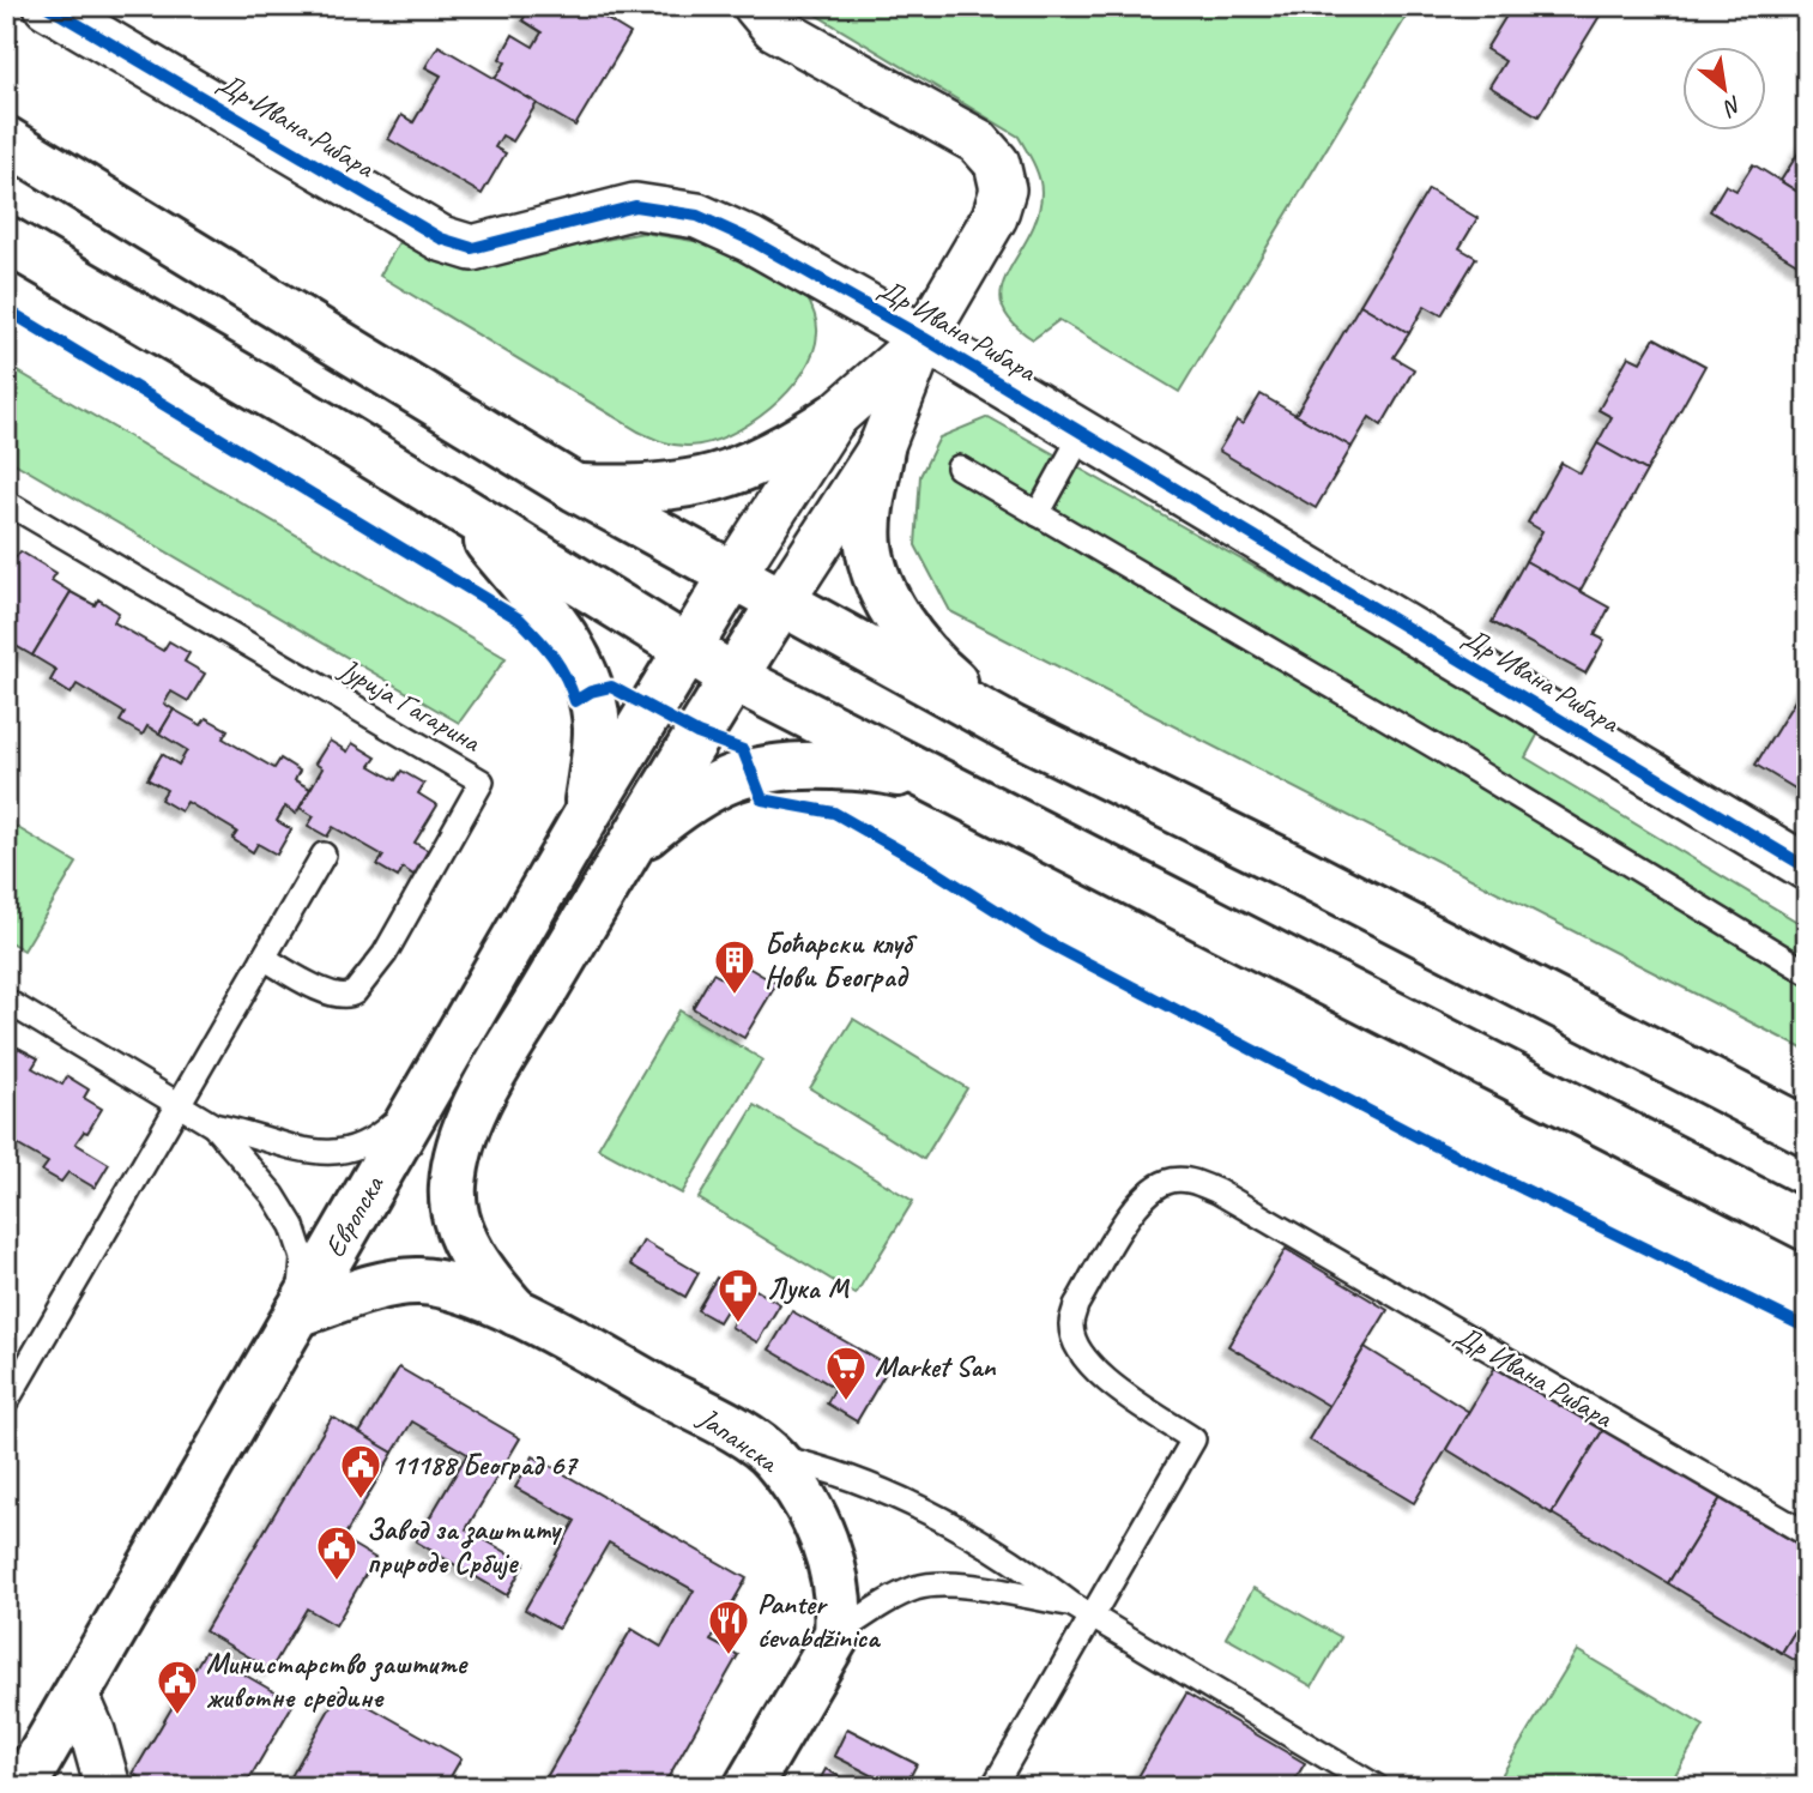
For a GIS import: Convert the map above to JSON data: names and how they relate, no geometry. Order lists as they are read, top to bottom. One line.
{"streets":{"main road":["Др Ивана Рибара","Европска","Јапанска"],"lane":["Јурија Гагарина"]},"crossings":[["Др Ивана Рибара","Европска"],["Европска","Јапанска"]],"places":{"building":["Боћарски клуб Нови Београд"],"pharmacy":["Лука М"],"supermarket":["Market San"],"public building":["11188 Београд 67","Завод за заштиту природе Србије","Министарство заштите животне средине"],"restaurant":["Panter ćevabdžinica"]},"north":"bottom right"}
